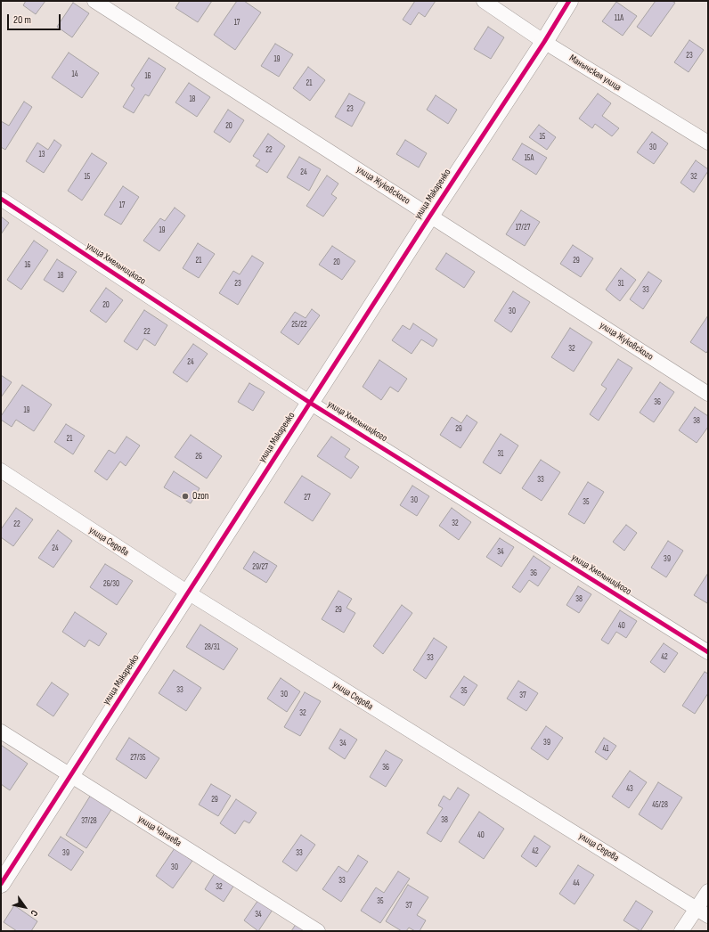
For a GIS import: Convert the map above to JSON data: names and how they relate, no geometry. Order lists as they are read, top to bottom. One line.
{"streets":{"street":["Манычская улица","улица Жуковского","улица Макаренко","улица Хмельницкого","улица Седова","улица Чапаева"]},"crossings":[["Манычская улица","улица Макаренко"],["улица Жуковского","улица Макаренко"],["улица Макаренко","улица Хмельницкого"],["улица Макаренко","улица Седова"],["улица Макаренко","улица Чапаева"]],"places":["Ozon"],"house_numbers":["11А","17","23","19","14","16","21","18","23","20","15","30","22","13","15А","24","15","32","17","17/27","19","21","29","20","16","18","23","31","33","20","30","25/22","22","32","24","36","19","38","29","21","31","26","33","27","30","35","32","22","24","34","39","29/27","36","26/30","38","29","40","28/31","42","33","33","35","30","37","32","39","34","41","27/35","36","43","29","45/28","38","37/28","40","42","39","33","30","33","44","32","35","37","34"],"scale_bar":"20 m","north":"bottom right"}
